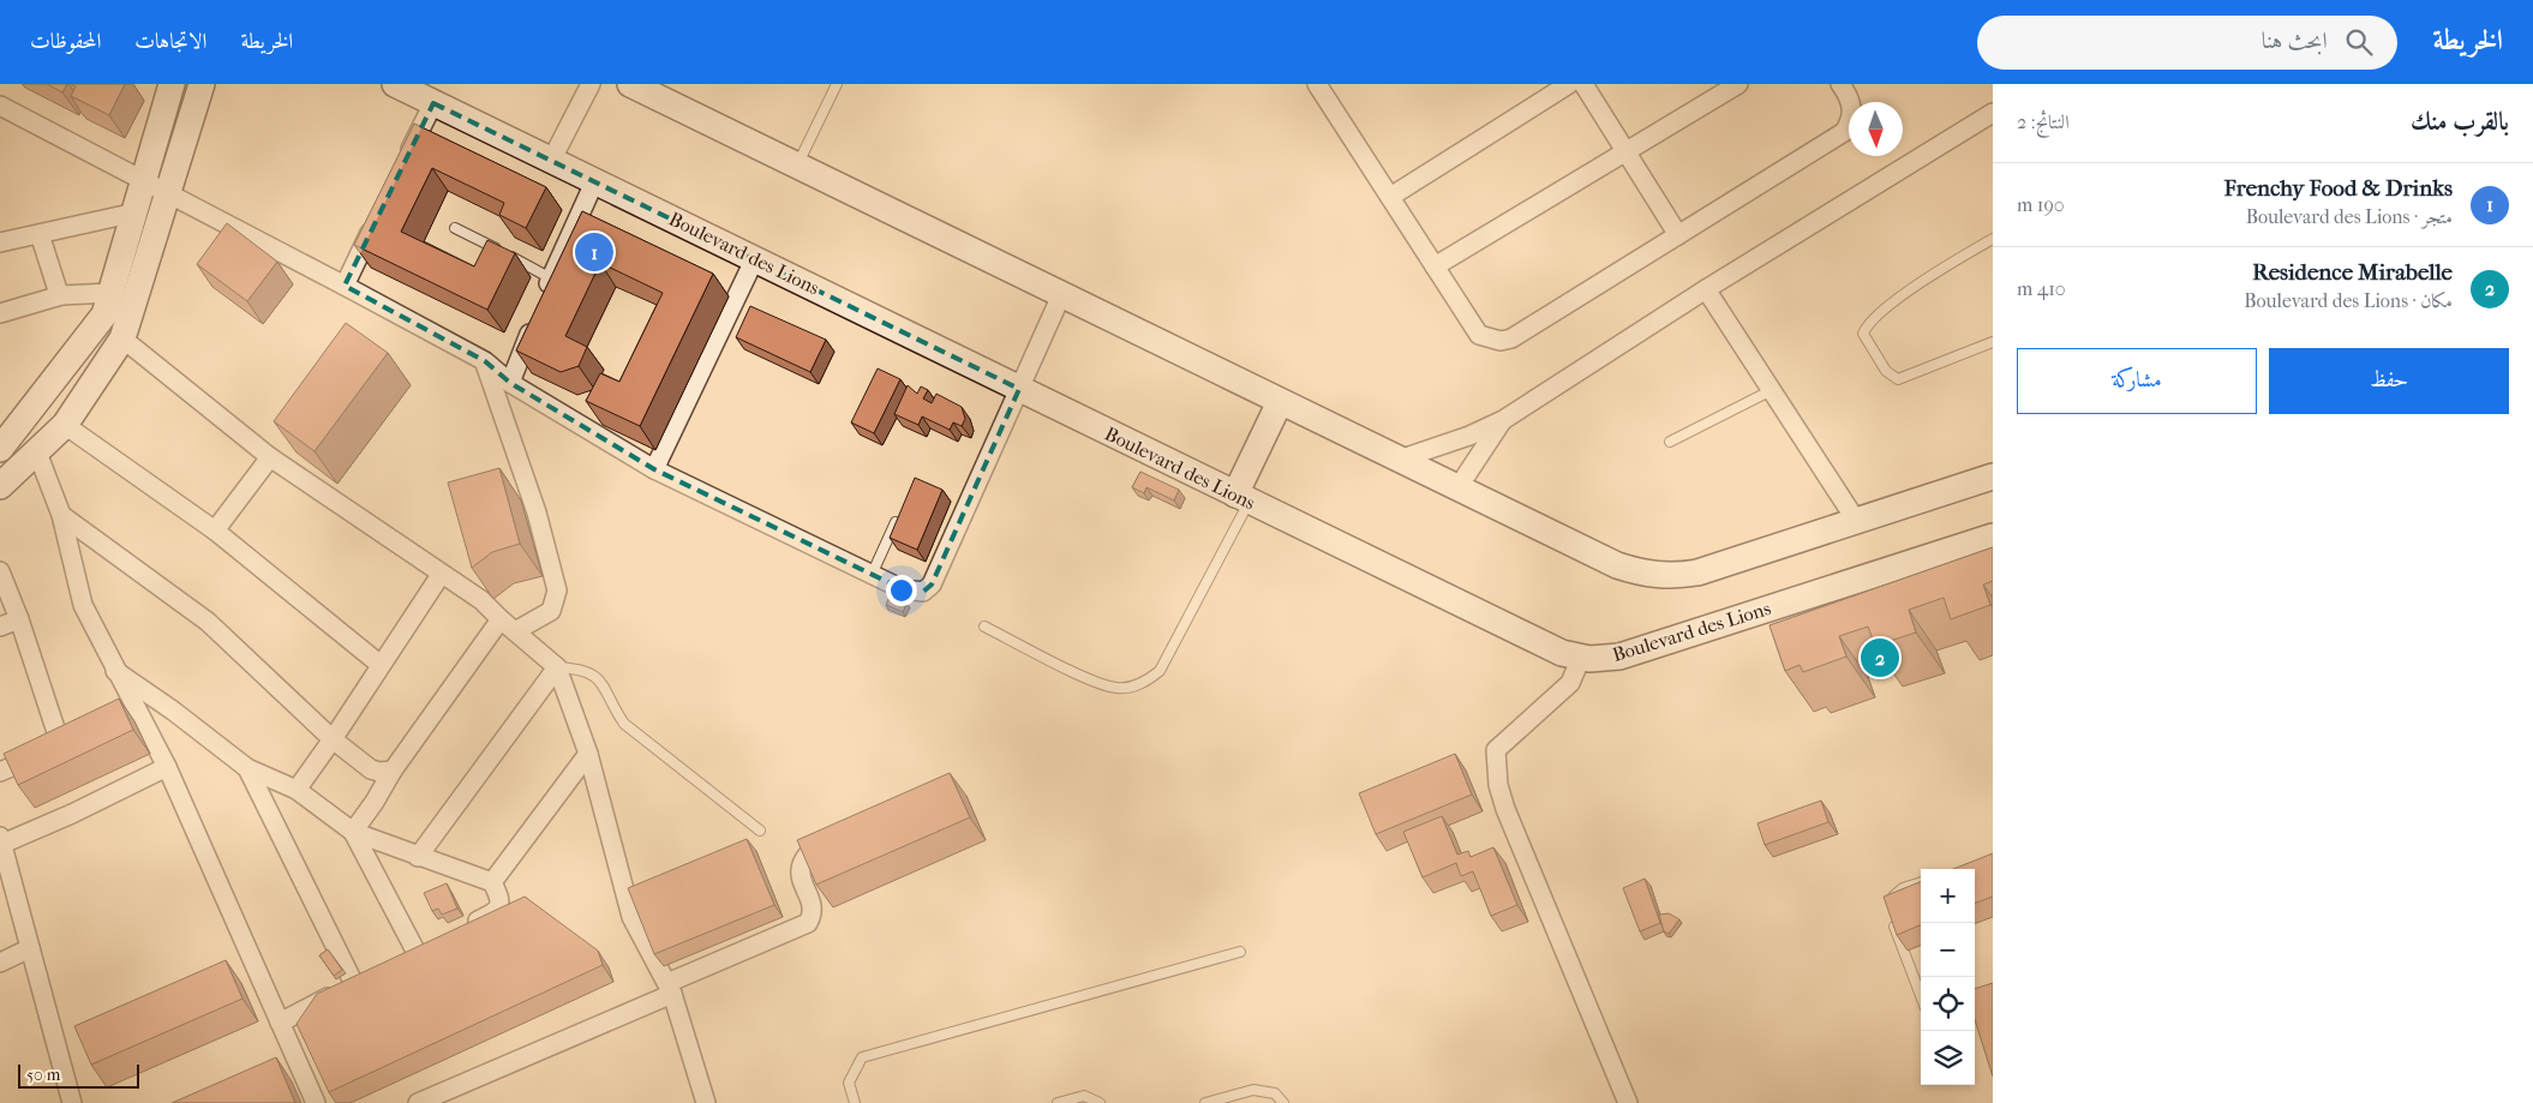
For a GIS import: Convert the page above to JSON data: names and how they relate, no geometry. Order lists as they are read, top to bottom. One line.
{"streets":{"main road":["Boulevard des Lions"]},"scale_bar":"50 m","north":"bottom","page":{"header":"الخريطة","search":"ابحث هنا","nav":["الخريطة","الاتجاهات","المحفوظات"],"heading":["بالقرب منك","النتائج: 2"],"list":[{"mark":"1","name":"Frenchy Food & Drinks","note":"متجر · Boulevard des Lions","value":"190 m"},{"mark":"2","name":"Residence Mirabelle","note":"مكان · Boulevard des Lions","value":"410 m"}],"pins":["1","2"],"buttons":["حفظ","مشاركة"],"map_buttons":["+","−"],"scale":"50 m"}}
